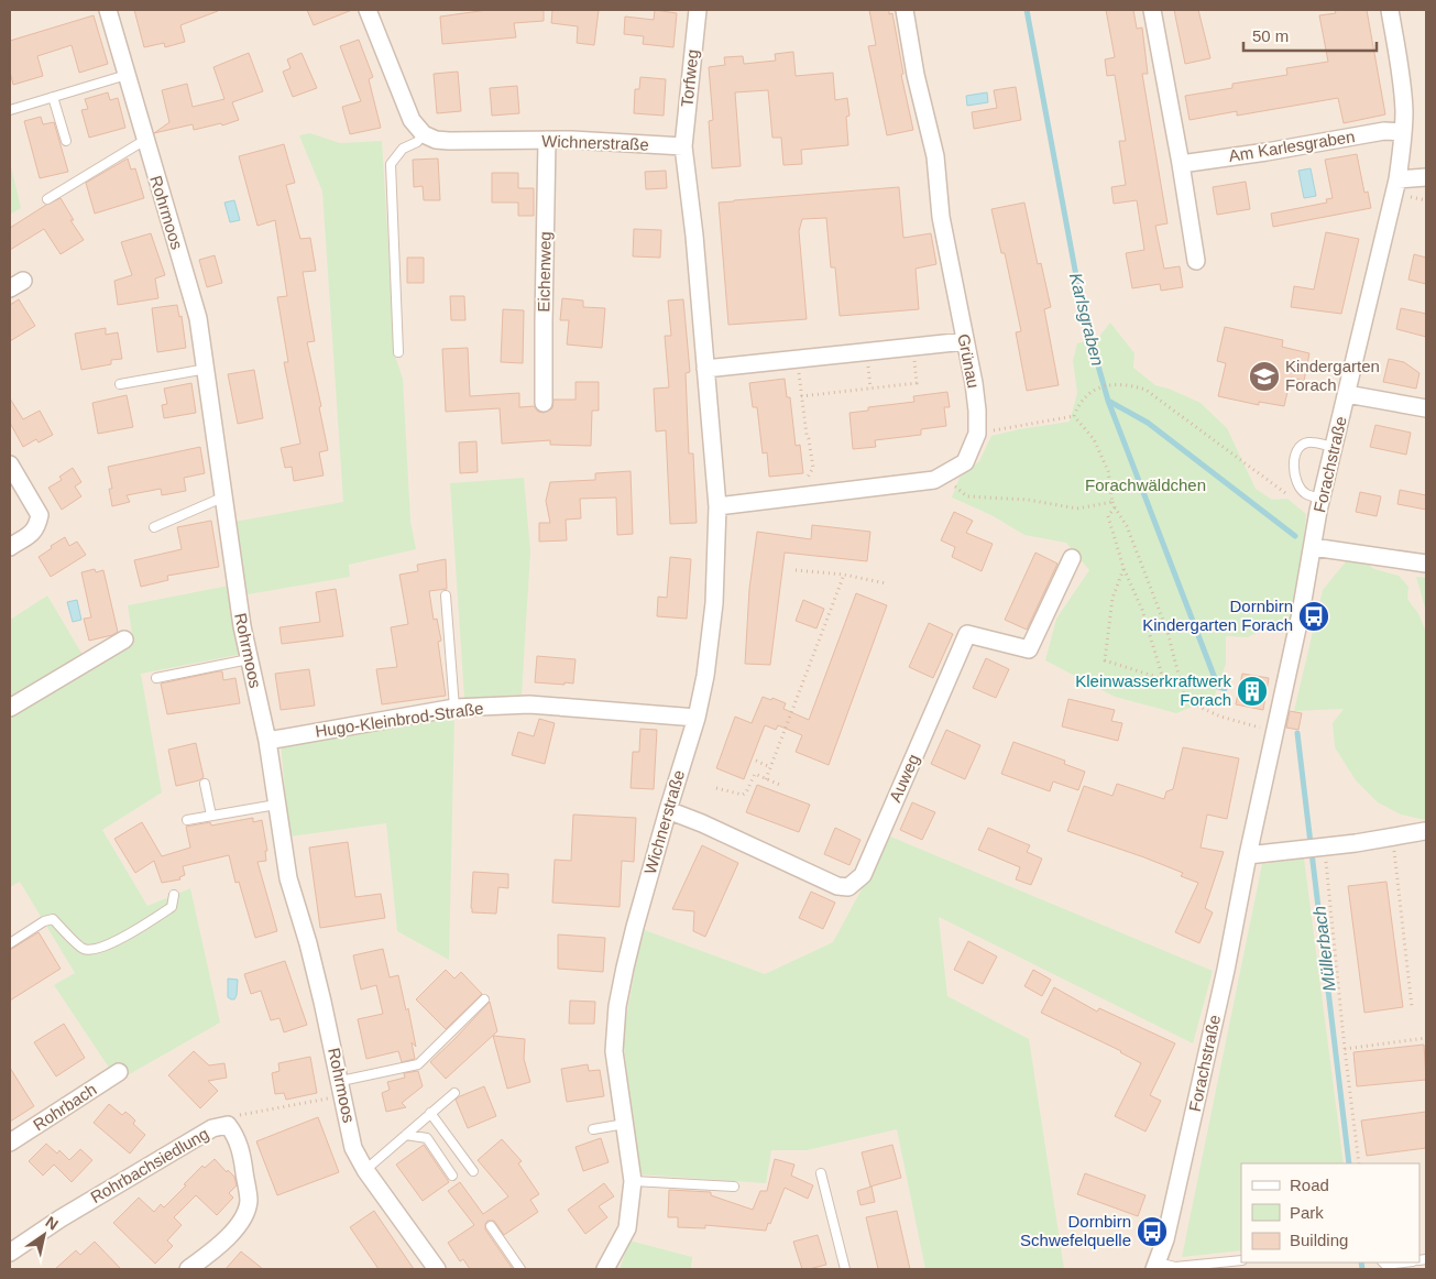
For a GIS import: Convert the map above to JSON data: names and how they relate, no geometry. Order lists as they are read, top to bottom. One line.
{"streets":{"street":["Torfweg","Wichnerstraße","Am Karlesgraben","Rohrmoos","Eichenweg","Grünau","Forachstraße","Hugo-Kleinbrod-Straße","Auweg","Rohrbach","Rohrbachsiedlung"]},"crossings":[["Torfweg","Wichnerstraße"],["Wichnerstraße","Eichenweg"],["Wichnerstraße","Grünau"],["Wichnerstraße","Hugo-Kleinbrod-Straße"],["Wichnerstraße","Auweg"],["Am Karlesgraben","Forachstraße"],["Rohrmoos","Hugo-Kleinbrod-Straße"]],"water":["Karlsgraben","Müllerbach"],"parks":["Forachwäldchen"],"places":{"school or university":["Kindergarten Forach"],"bus stop":["Dornbirn Kindergarten Forach","Dornbirn Schwefelquelle"],"building":["Kleinwasserkraftwerk Forach"]},"legend":["Road","Park","Building"],"scale_bar":"50 m","north":"top right"}
